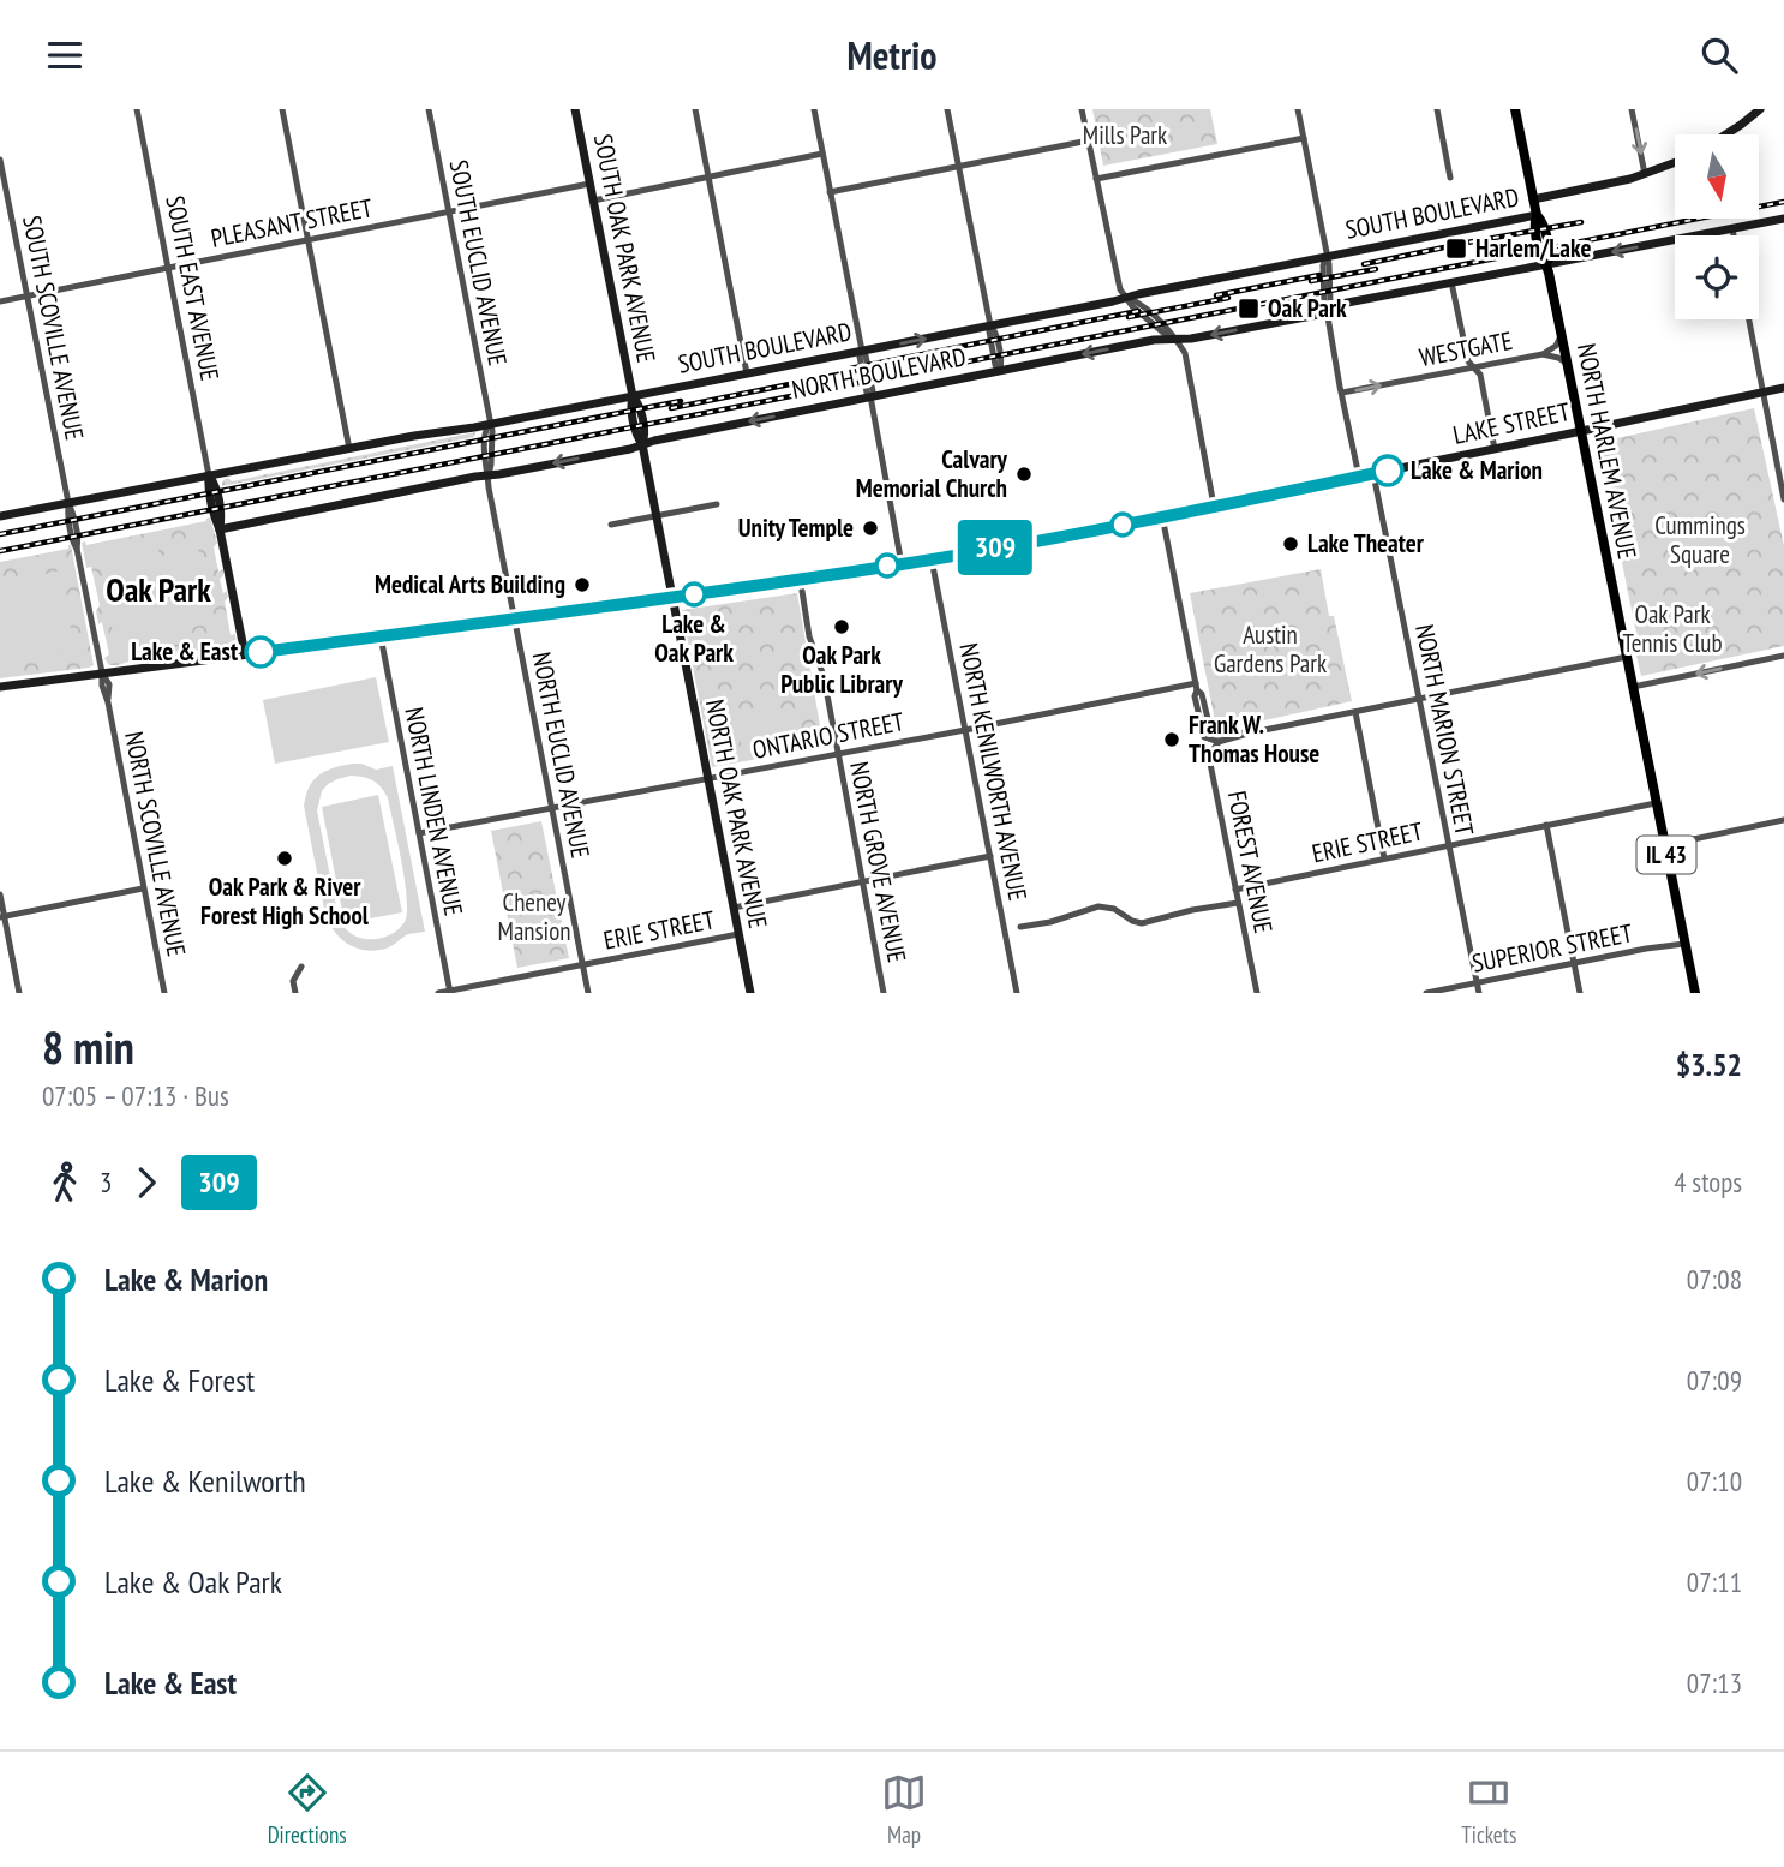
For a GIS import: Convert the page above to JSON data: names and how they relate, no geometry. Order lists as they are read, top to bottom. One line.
{"streets":{"main road":["NORTH HARLEM AVENUE","IL 43"],"street":["SOUTH BOULEVARD","PLEASANT STREET","SOUTH OAK PARK AVENUE","SOUTH EUCLID AVENUE","SOUTH EAST AVENUE","SOUTH SCOVILLE AVENUE","WESTGATE","NORTH BOULEVARD","LAKE STREET","NORTH MARION STREET","ONTARIO STREET","NORTH EUCLID AVENUE","NORTH KENILWORTH AVENUE","NORTH LINDEN AVENUE","NORTH OAK PARK AVENUE","ERIE STREET","NORTH SCOVILLE AVENUE","NORTH GROVE AVENUE","FOREST AVENUE","SUPERIOR STREET"]},"crossings":[["SOUTH BOULEVARD","SOUTH OAK PARK AVENUE"],["SOUTH BOULEVARD","SOUTH EUCLID AVENUE"],["SOUTH BOULEVARD","SOUTH EAST AVENUE"],["SOUTH BOULEVARD","SOUTH SCOVILLE AVENUE"],["SOUTH BOULEVARD","NORTH EUCLID AVENUE"],["SOUTH BOULEVARD","NORTH OAK PARK AVENUE"],["SOUTH BOULEVARD","NORTH SCOVILLE AVENUE"],["SOUTH BOULEVARD","IL 43"],["PLEASANT STREET","SOUTH OAK PARK AVENUE"],["PLEASANT STREET","SOUTH EUCLID AVENUE"],["PLEASANT STREET","SOUTH EAST AVENUE"],["PLEASANT STREET","SOUTH SCOVILLE AVENUE"],["SOUTH OAK PARK AVENUE","NORTH OAK PARK AVENUE"],["SOUTH EUCLID AVENUE","NORTH EUCLID AVENUE"],["SOUTH SCOVILLE AVENUE","NORTH SCOVILLE AVENUE"],["WESTGATE","NORTH HARLEM AVENUE"],["NORTH BOULEVARD","NORTH HARLEM AVENUE"],["NORTH BOULEVARD","NORTH EUCLID AVENUE"],["NORTH BOULEVARD","NORTH OAK PARK AVENUE"],["NORTH BOULEVARD","IL 43"],["LAKE STREET","NORTH HARLEM AVENUE"],["LAKE STREET","NORTH MARION STREET"],["LAKE STREET","NORTH EUCLID AVENUE"],["LAKE STREET","NORTH KENILWORTH AVENUE"],["LAKE STREET","NORTH LINDEN AVENUE"],["LAKE STREET","NORTH OAK PARK AVENUE"],["LAKE STREET","NORTH SCOVILLE AVENUE"],["NORTH HARLEM AVENUE","ERIE STREET"],["NORTH HARLEM AVENUE","IL 43"],["NORTH HARLEM AVENUE","SUPERIOR STREET"],["NORTH MARION STREET","ERIE STREET"],["NORTH MARION STREET","SUPERIOR STREET"],["ONTARIO STREET","NORTH EUCLID AVENUE"],["ONTARIO STREET","NORTH KENILWORTH AVENUE"],["ONTARIO STREET","NORTH LINDEN AVENUE"],["ONTARIO STREET","NORTH OAK PARK AVENUE"],["ONTARIO STREET","NORTH GROVE AVENUE"],["NORTH EUCLID AVENUE","ERIE STREET"],["NORTH KENILWORTH AVENUE","ERIE STREET"],["NORTH LINDEN AVENUE","ERIE STREET"],["NORTH OAK PARK AVENUE","ERIE STREET"],["ERIE STREET","NORTH GROVE AVENUE"],["ERIE STREET","FOREST AVENUE"]],"one_way":["WESTGATE","NORTH BOULEVARD"],"districts":["Oak Park"],"parks":["Mills Park","Cummings Square","Oak Park Tennis Club","Austin Gardens Park","Cheney Mansion"],"places":{"transit":["Harlem/Lake","Oak Park"],"other":["Lake & Marion","Calvary Memorial Church","Unity Temple","Lake Theater","Medical Arts Building","Lake & Oak Park","Oak Park Public Library","Lake & East","Frank W. Thomas House","Oak Park & River Forest High School"]},"lines":["bus line 309"],"north":"bottom","page":{"header":"Metrio","on_map":"309","heading":["8 min","07:05 – 07:13 · Bus","$3.52"],"legs":["3","309","4 stops"],"list":[{"name":"Lake & Marion","value":"07:08"},{"name":"Lake & Forest","value":"07:09"},{"name":"Lake & Kenilworth","value":"07:10"},{"name":"Lake & Oak Park","value":"07:11"},{"name":"Lake & East","value":"07:13"}],"tabs":["Directions","Map","Tickets"]}}
